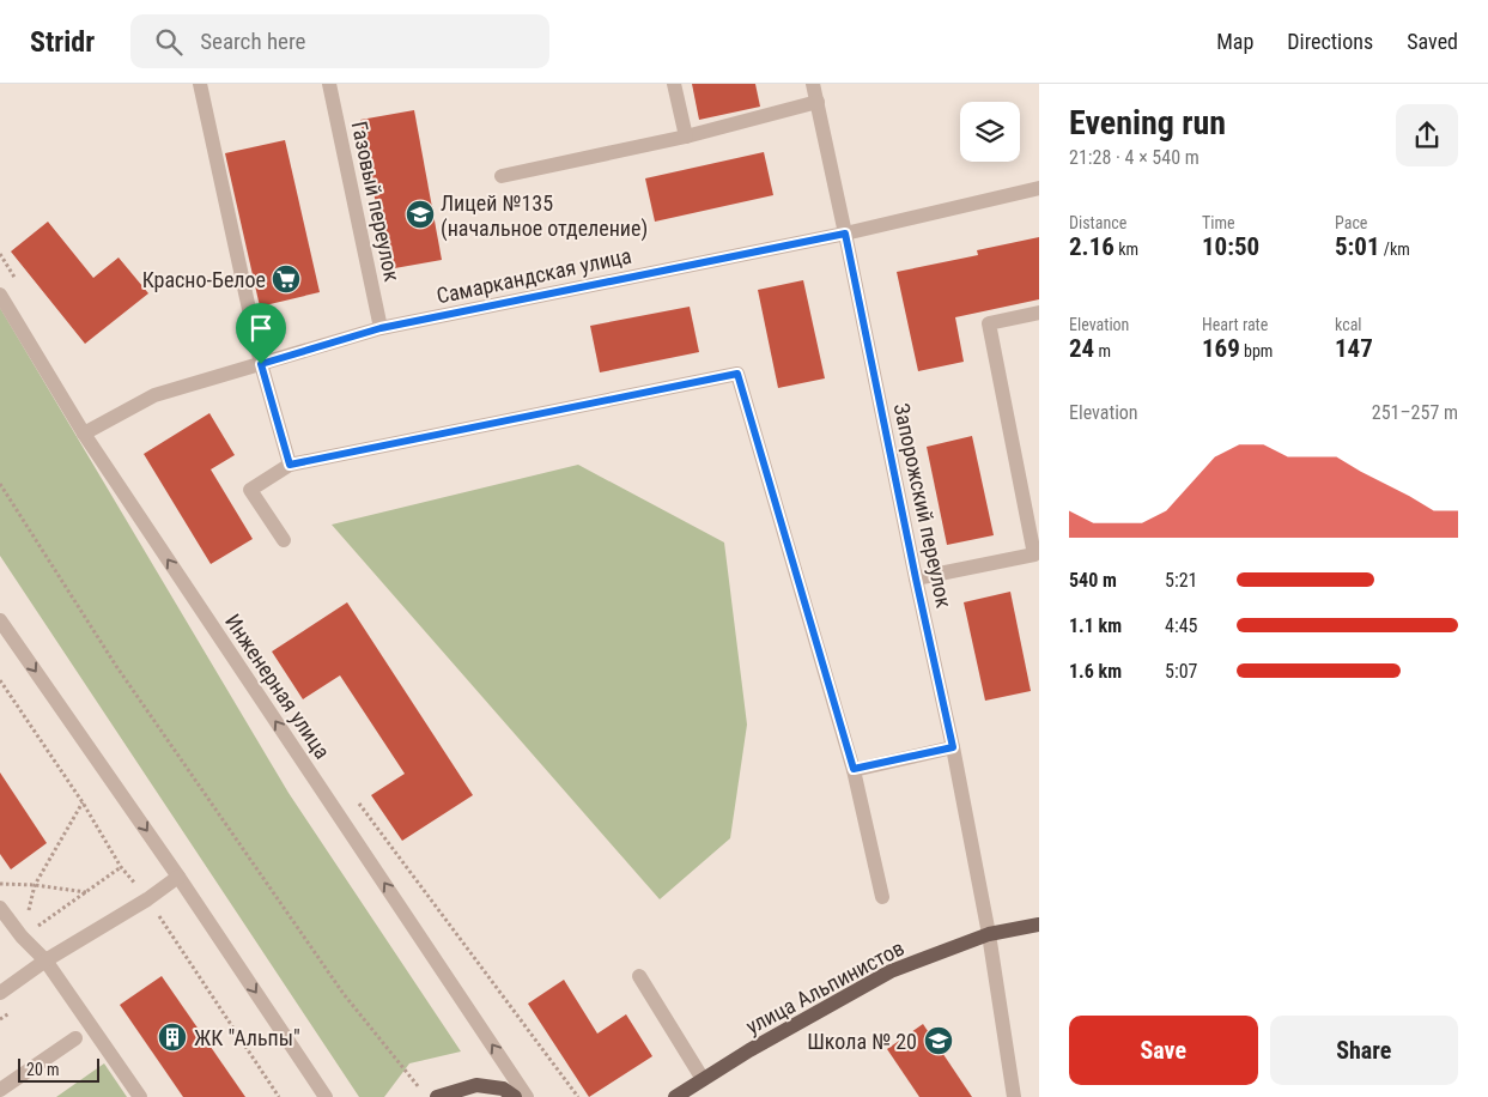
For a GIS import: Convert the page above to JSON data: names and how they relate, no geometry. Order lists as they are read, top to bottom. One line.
{"streets":{"main road":["улица Альпинистов"],"street":["Газовый переулок","Самаркандская улица","Запорожский переулок","Инженерная улица"]},"crossings":[["Газовый переулок","Самаркандская улица"],["Самаркандская улица","Запорожский переулок"],["Самаркандская улица","Инженерная улица"],["Запорожский переулок","улица Альпинистов"]],"one_way":["Инженерная улица"],"places":{"school or university":["Лицей №135 (начальное отделение)","Школа № 20"],"supermarket":["Красно-Белое"],"building":["ЖК \"Альпы\""]},"scale_bar":"20 m","page":{"header":"Stridr","search":"Search here","nav":["Map","Directions","Saved"],"heading":["Evening run","21:28 · 4 × 540 m"],"stats":[["Distance","2.16 km"],["Time","10:50"],["Pace","5:01 /km"],["Elevation","24 m"],["Heart rate","169 bpm"],["kcal","147"]],"chart":["Elevation","251–257 m"],"list":[{"name":"540 m","note":"5:21"},{"name":"1.1 km","note":"4:45"},{"name":"1.6 km","note":"5:07"}],"buttons":["Save","Share"],"scale":"20 m"}}
